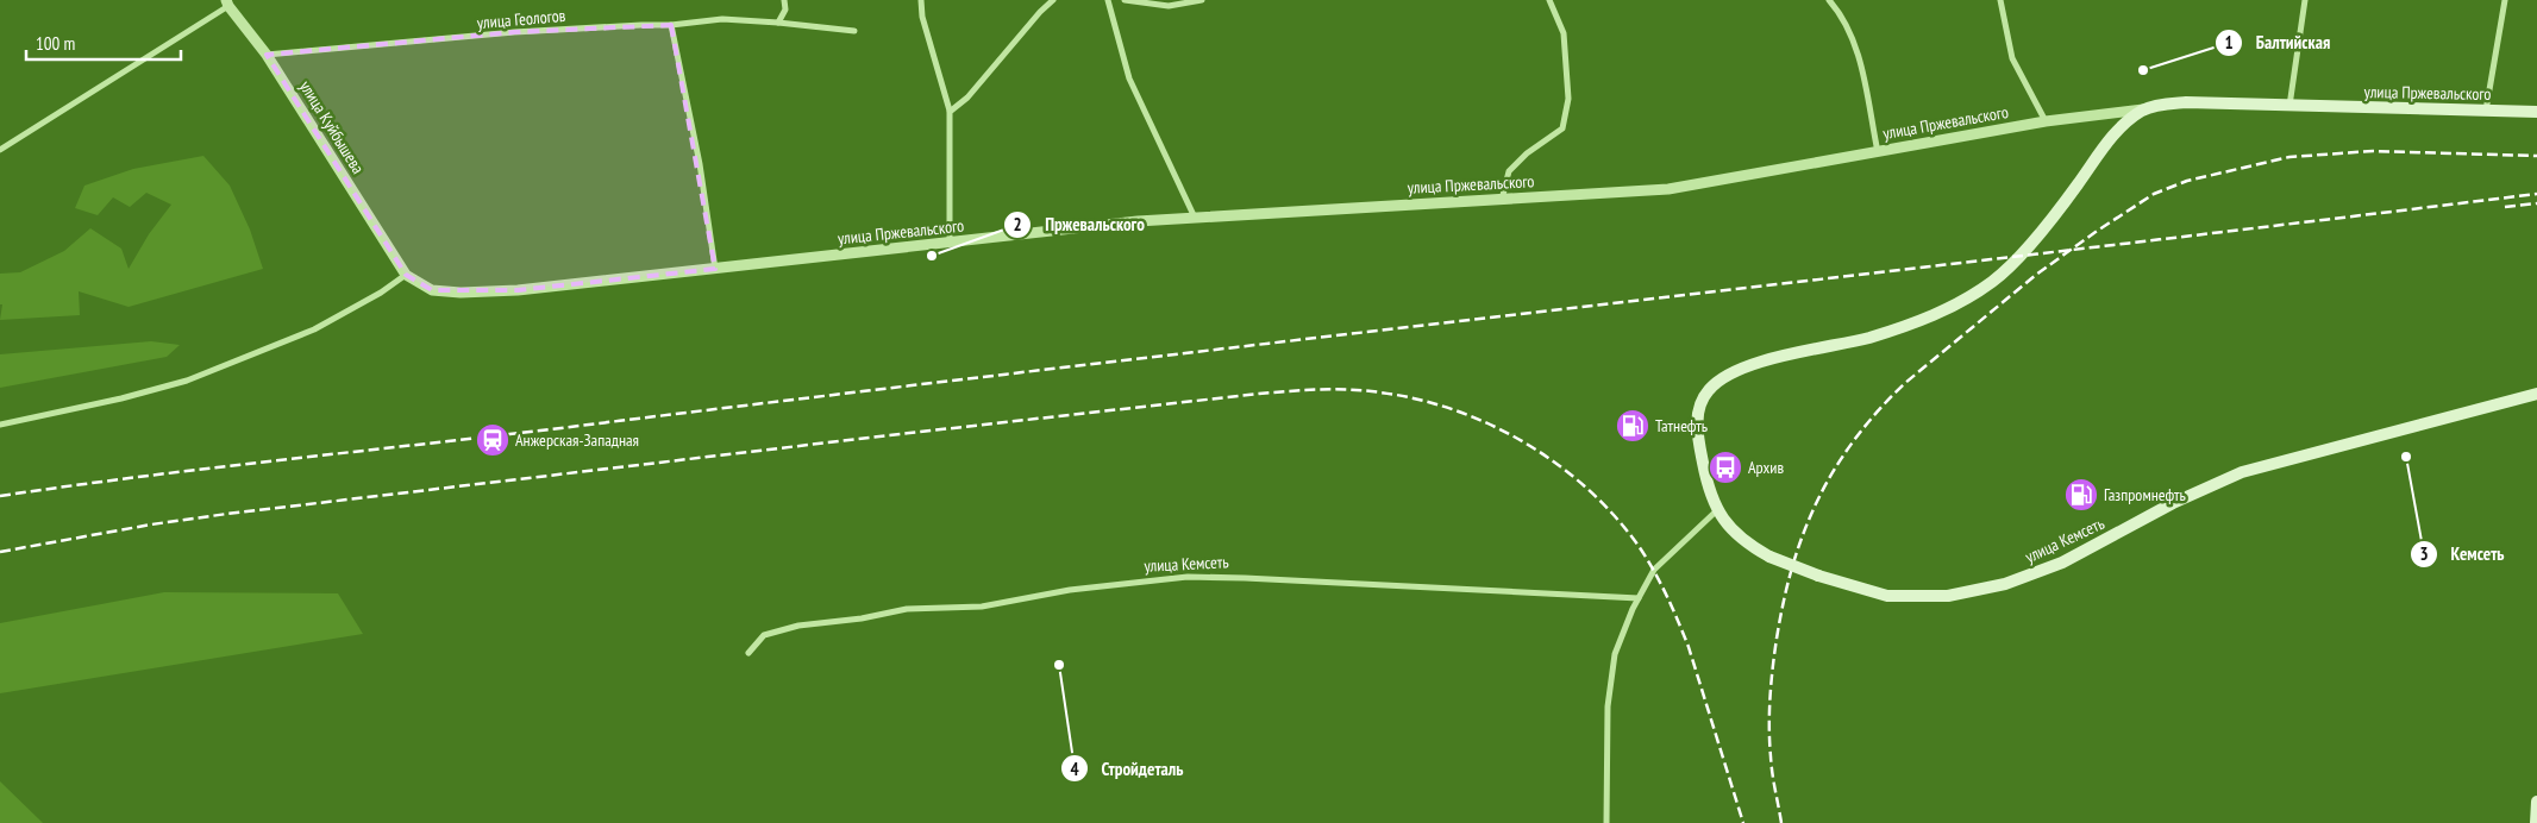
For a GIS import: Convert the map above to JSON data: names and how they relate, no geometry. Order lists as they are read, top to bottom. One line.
{"streets":{"main road":["улица Пржевальского","улица Кемсеть"],"street":["улица Геологов","улица Куйбышева"]},"crossings":[["улица Геологов","улица Куйбышева"],["улица Пржевальского","улица Куйбышева"],["улица Пржевальского","улица Кемсеть"]],"places":{"other":["Балтийская","Пржевальского","Кемсеть","Стройдеталь"],"fuel station":["Татнефть","Газпромнефть"],"station":["Анжерская-Западная"],"bus stop":["Архив"]},"scale_bar":"100 m"}
